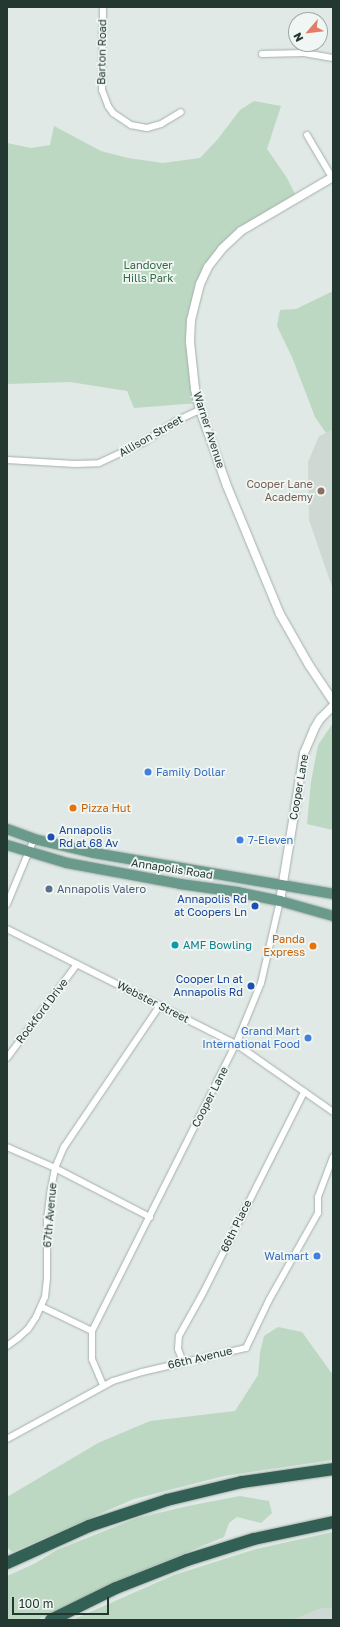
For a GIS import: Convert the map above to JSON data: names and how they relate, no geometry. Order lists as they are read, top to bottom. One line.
{"streets":{"main road":["Annapolis Road"],"street":["Barton Road","Warner Avenue","Allison Street","Cooper Lane","Webster Street","Rockford Drive","67th Avenue","66th Place","66th Avenue"]},"crossings":[["Warner Avenue","Allison Street"],["Cooper Lane","Annapolis Road"],["Cooper Lane","Webster Street"],["Cooper Lane","66th Avenue"],["Webster Street","Rockford Drive"],["Webster Street","67th Avenue"],["Webster Street","66th Place"],["66th Place","66th Avenue"]],"parks":["Landover Hills Park"],"places":["Cooper Lane Academy","Family Dollar","Pizza Hut","Annapolis Rd at 68 Av","7-Eleven","Annapolis Valero","Annapolis Rd at Coopers Ln","AMF Bowling","Panda Express","Cooper Ln at Annapolis Rd","Grand Mart International Food","Walmart"],"scale_bar":"100 m","north":"bottom left"}
